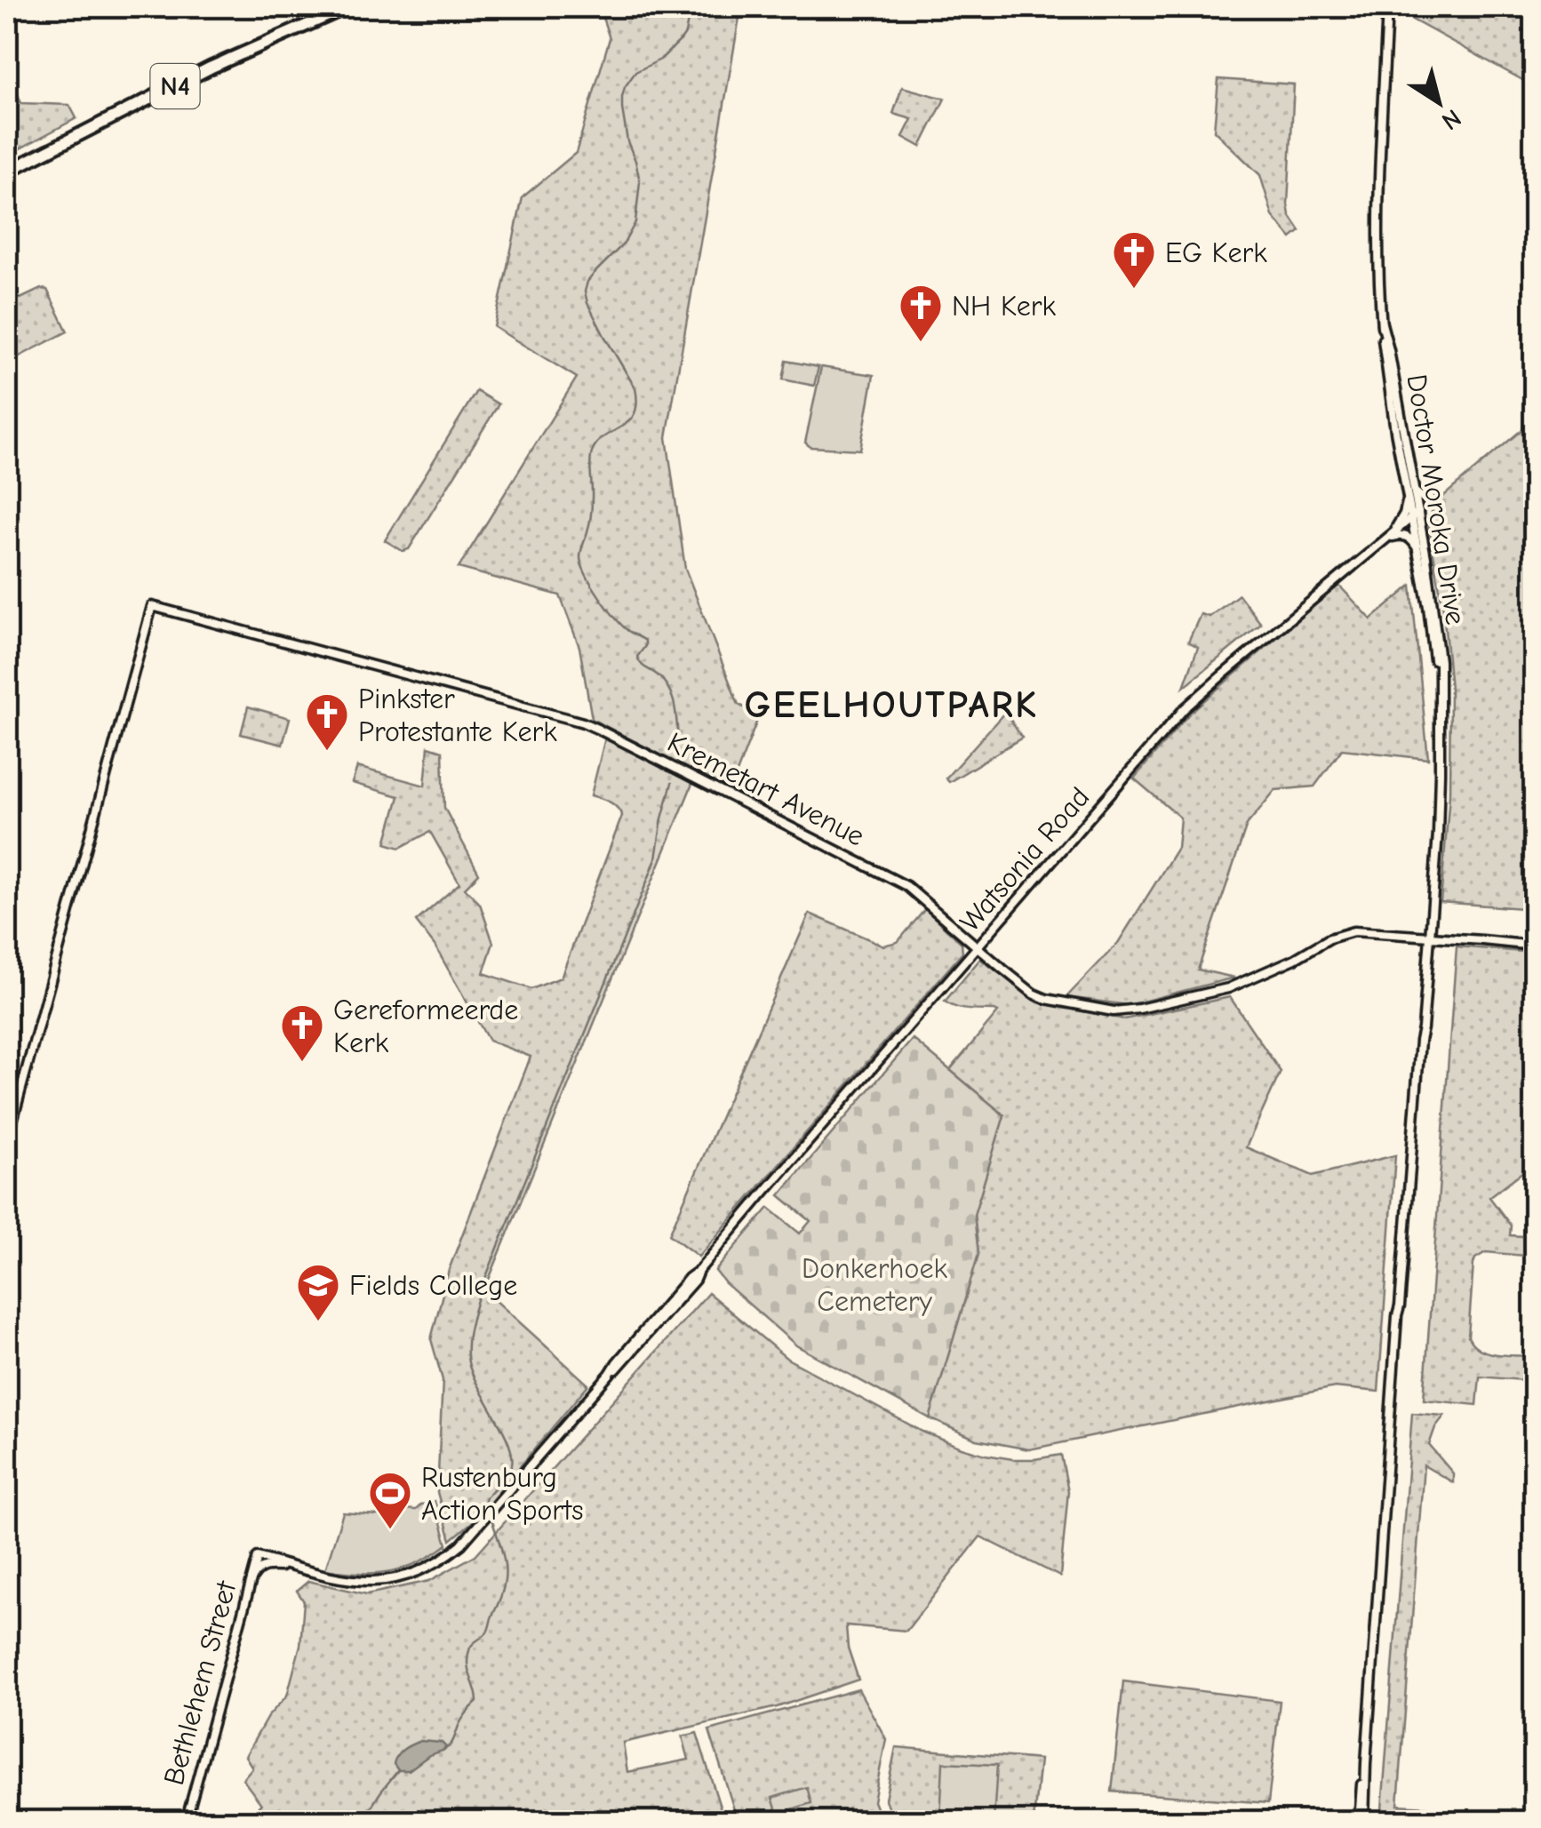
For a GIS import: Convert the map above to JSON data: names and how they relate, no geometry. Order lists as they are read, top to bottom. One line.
{"streets":{"highway":["N4"],"main road":["Doctor Moroka Drive","Kremetart Avenue","Watsonia Road","Bethlehem Street"]},"crossings":[["Doctor Moroka Drive","Kremetart Avenue"],["Doctor Moroka Drive","Watsonia Road"],["Kremetart Avenue","Watsonia Road"],["Watsonia Road","Bethlehem Street"]],"districts":["GEELHOUTPARK"],"parks":["Donkerhoek Cemetery"],"places":{"church":["EG Kerk","NH Kerk","Pinkster Protestante Kerk","Gereformeerde Kerk"],"school or university":["Fields College"],"sports":["Rustenburg Action Sports"]},"north":"bottom right"}
